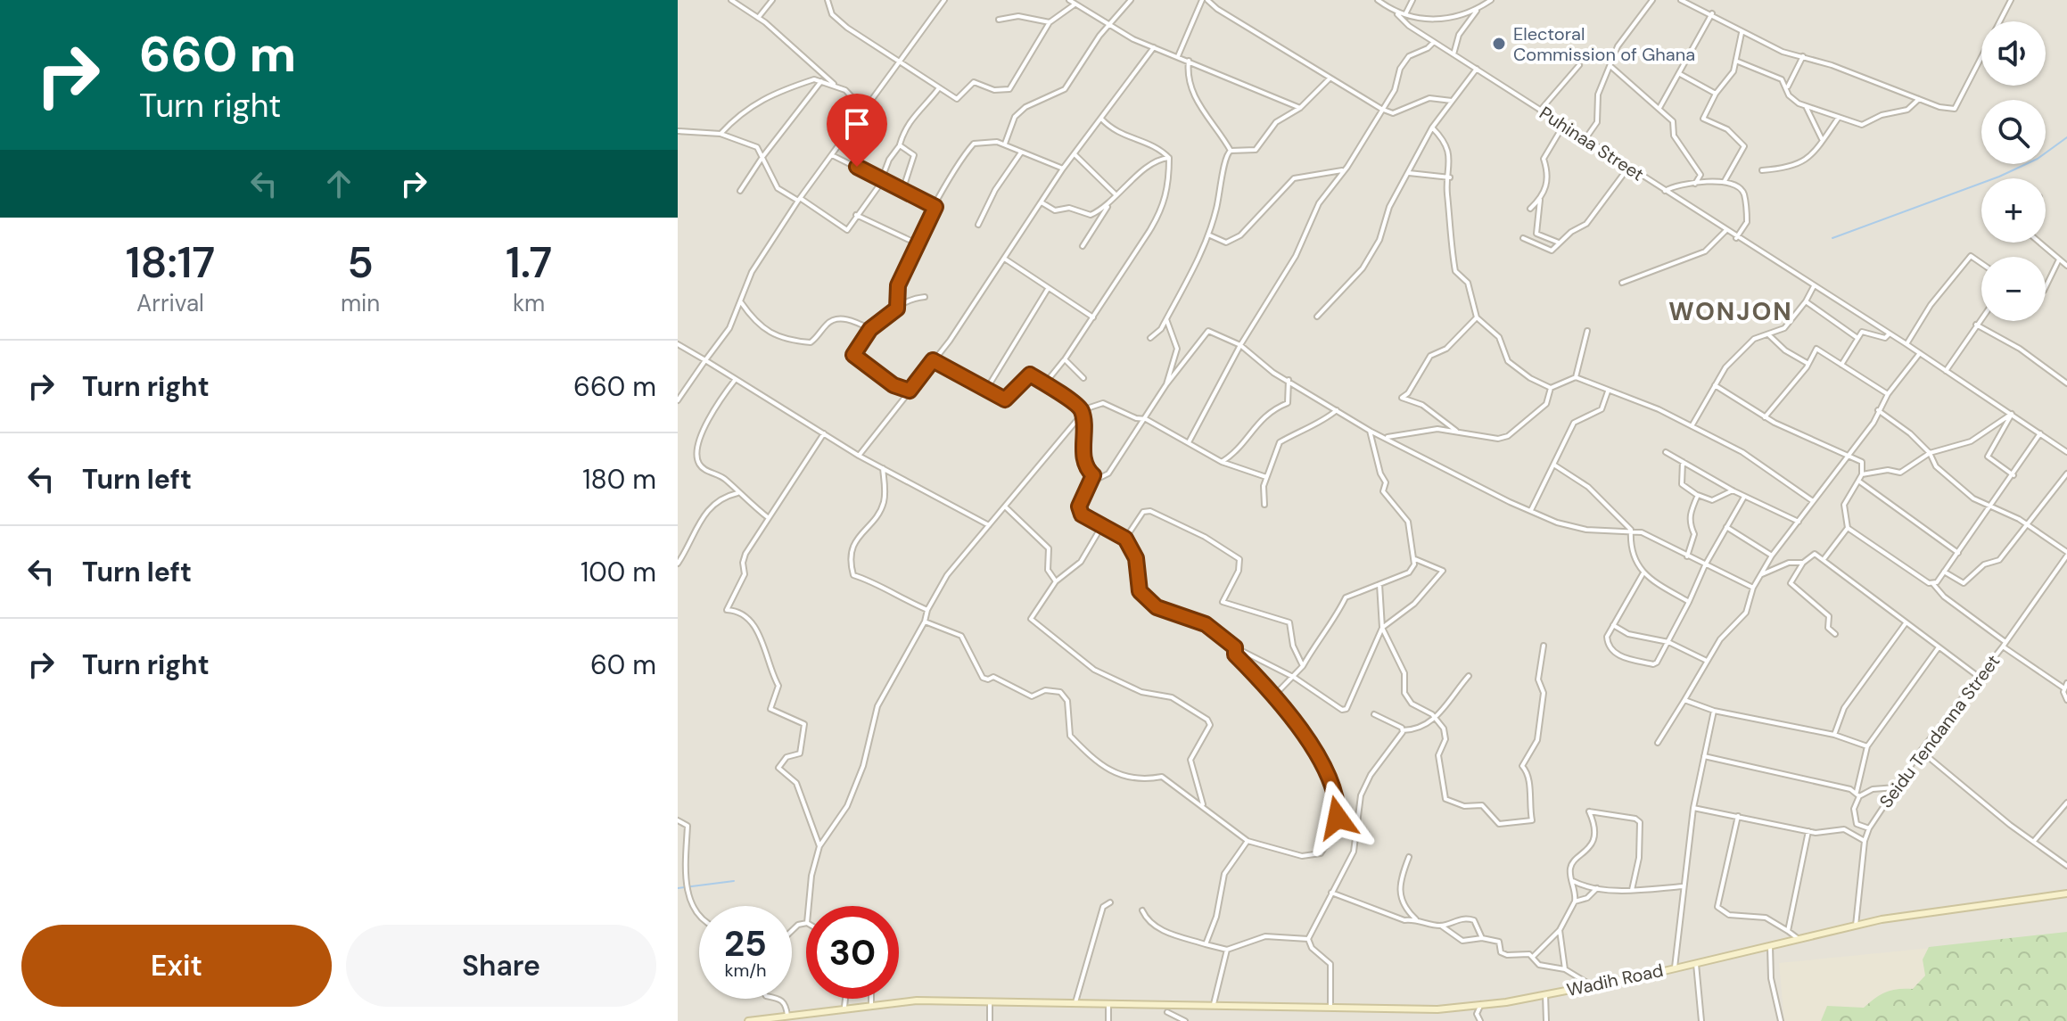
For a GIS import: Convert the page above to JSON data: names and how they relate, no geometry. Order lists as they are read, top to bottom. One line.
{"streets":{"street":["Puhinaa Street","Seidu Tendanna Street","Wadih Road"]},"crossings":[["Seidu Tendanna Street","Wadih Road"]],"districts":["WONJON"],"places":["Electoral Commission of Ghana"],"page":{"turn":["660 m","Turn right"],"map_buttons":["+","−"],"eta":["18:17","Arrival","5","min","1.7","km"],"list":[{"name":"Turn right","value":"660 m"},{"name":"Turn left","value":"180 m"},{"name":"Turn left","value":"100 m"},{"name":"Turn right","value":"60 m"}],"speed":"25 km/h","limit":"30","buttons":["Exit","Share"]}}
